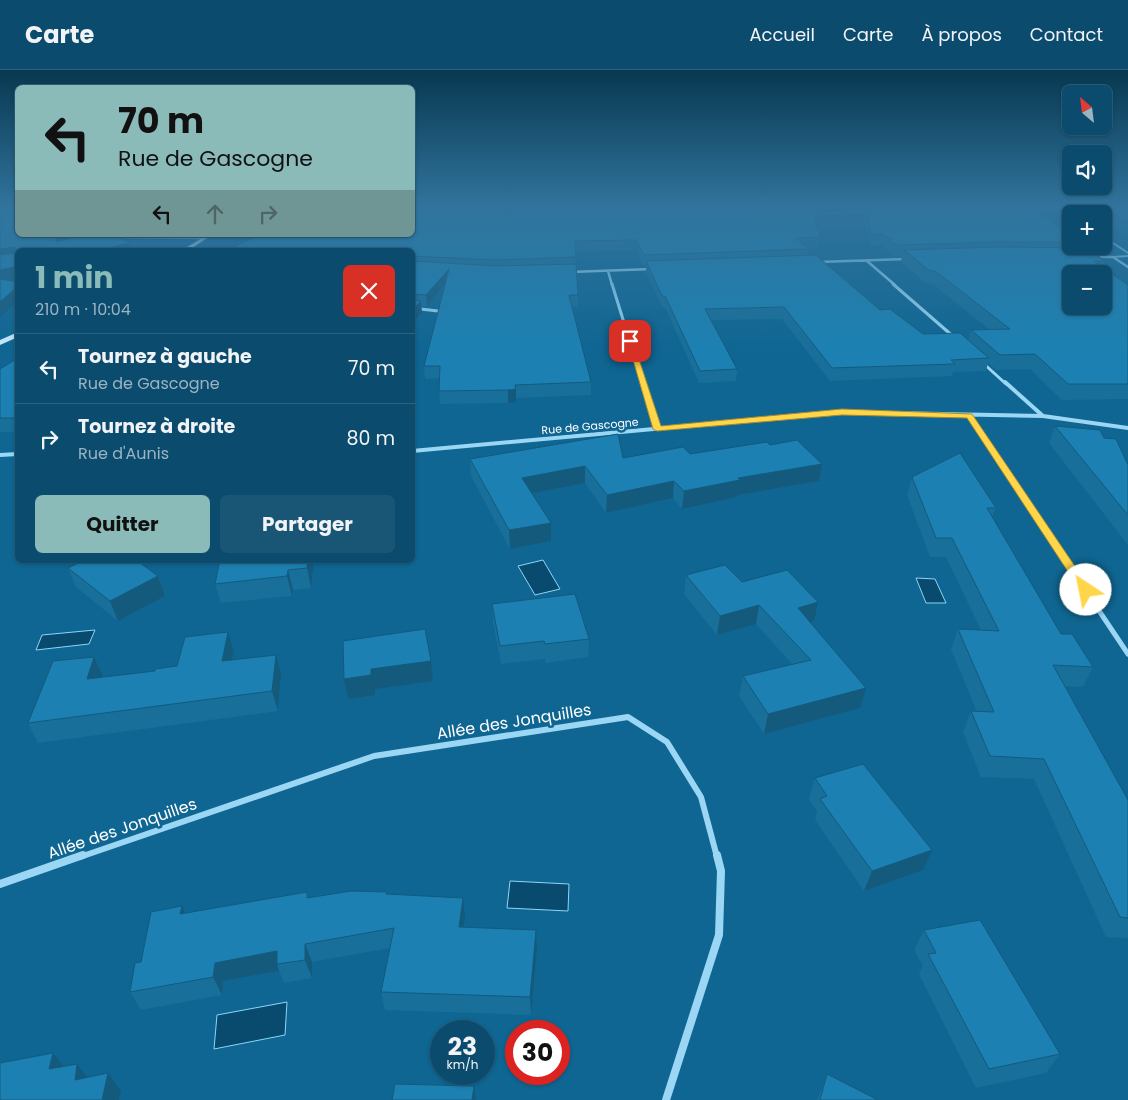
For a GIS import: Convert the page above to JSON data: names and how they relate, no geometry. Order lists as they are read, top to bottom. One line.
{"streets":{"street":["Rue de Gascogne","Allée des Jonquilles"]},"north":"top left","page":{"header":"Carte","nav":["Accueil","Carte","À propos","Contact"],"map_buttons":["+","−"],"turn":["70 m","Rue de Gascogne"],"heading":["1 min","210 m · 10:04"],"list":[{"name":"Tournez à gauche","note":"Rue de Gascogne","value":"70 m"},{"name":"Tournez à droite","note":"Rue d'Aunis","value":"80 m"}],"buttons":["Quitter","Partager"],"speed":"23 km/h","limit":"30"}}
